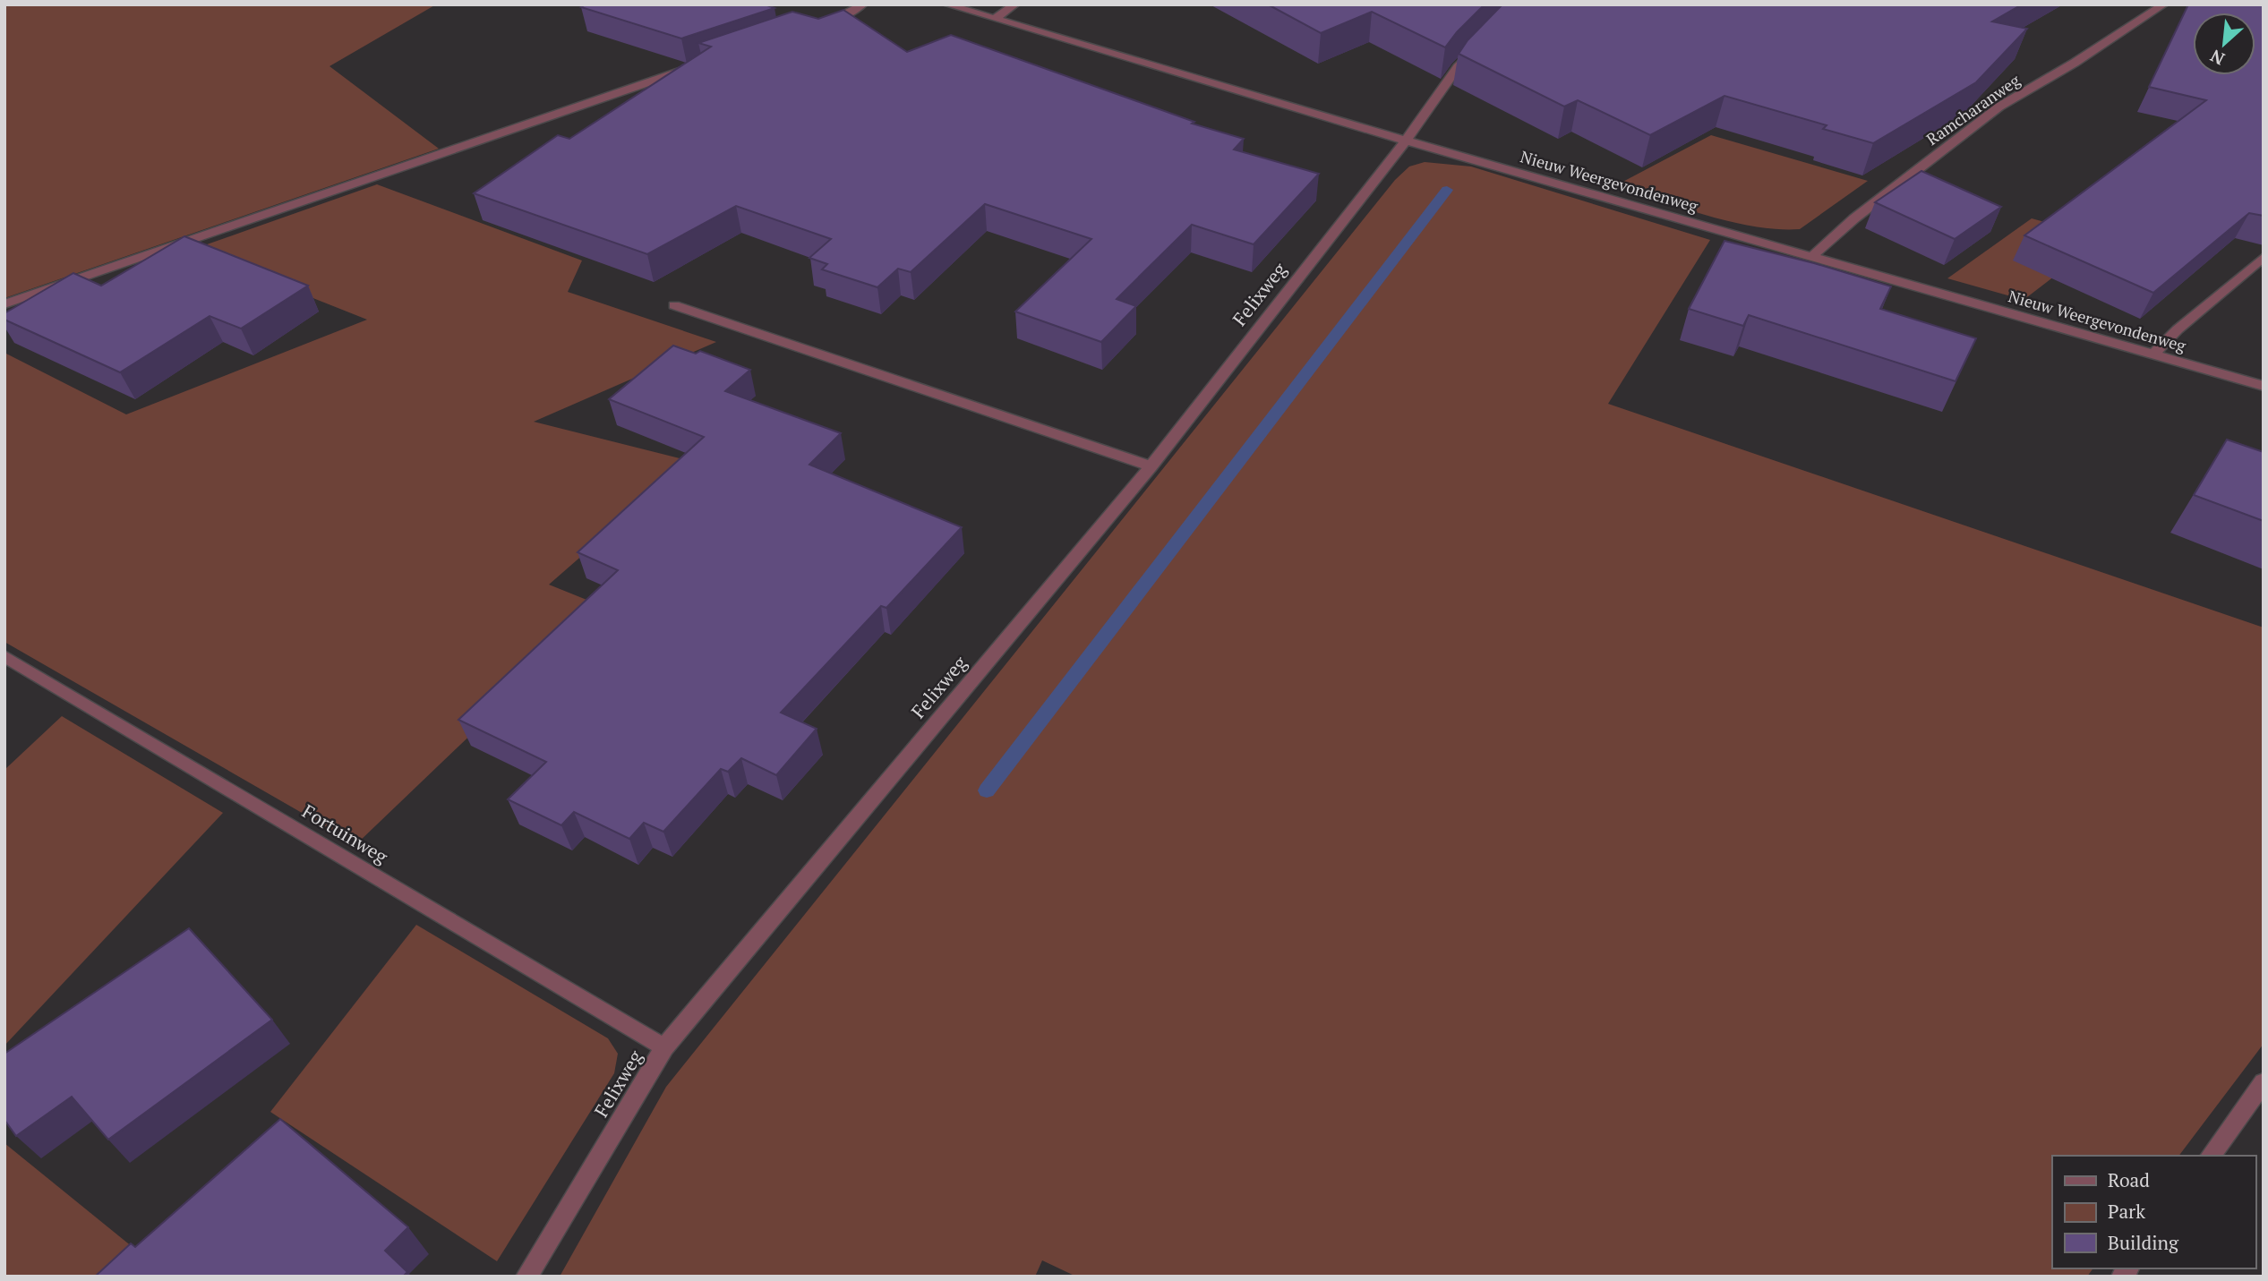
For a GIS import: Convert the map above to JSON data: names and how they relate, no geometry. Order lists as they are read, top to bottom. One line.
{"streets":{"street":["Ramcharanweg","Nieuw Weergevondenweg","Felixweg","Fortuinweg"]},"crossings":[["Ramcharanweg","Nieuw Weergevondenweg"],["Nieuw Weergevondenweg","Felixweg"],["Felixweg","Fortuinweg"]],"legend":["Road","Park","Building"],"north":"bottom left"}
